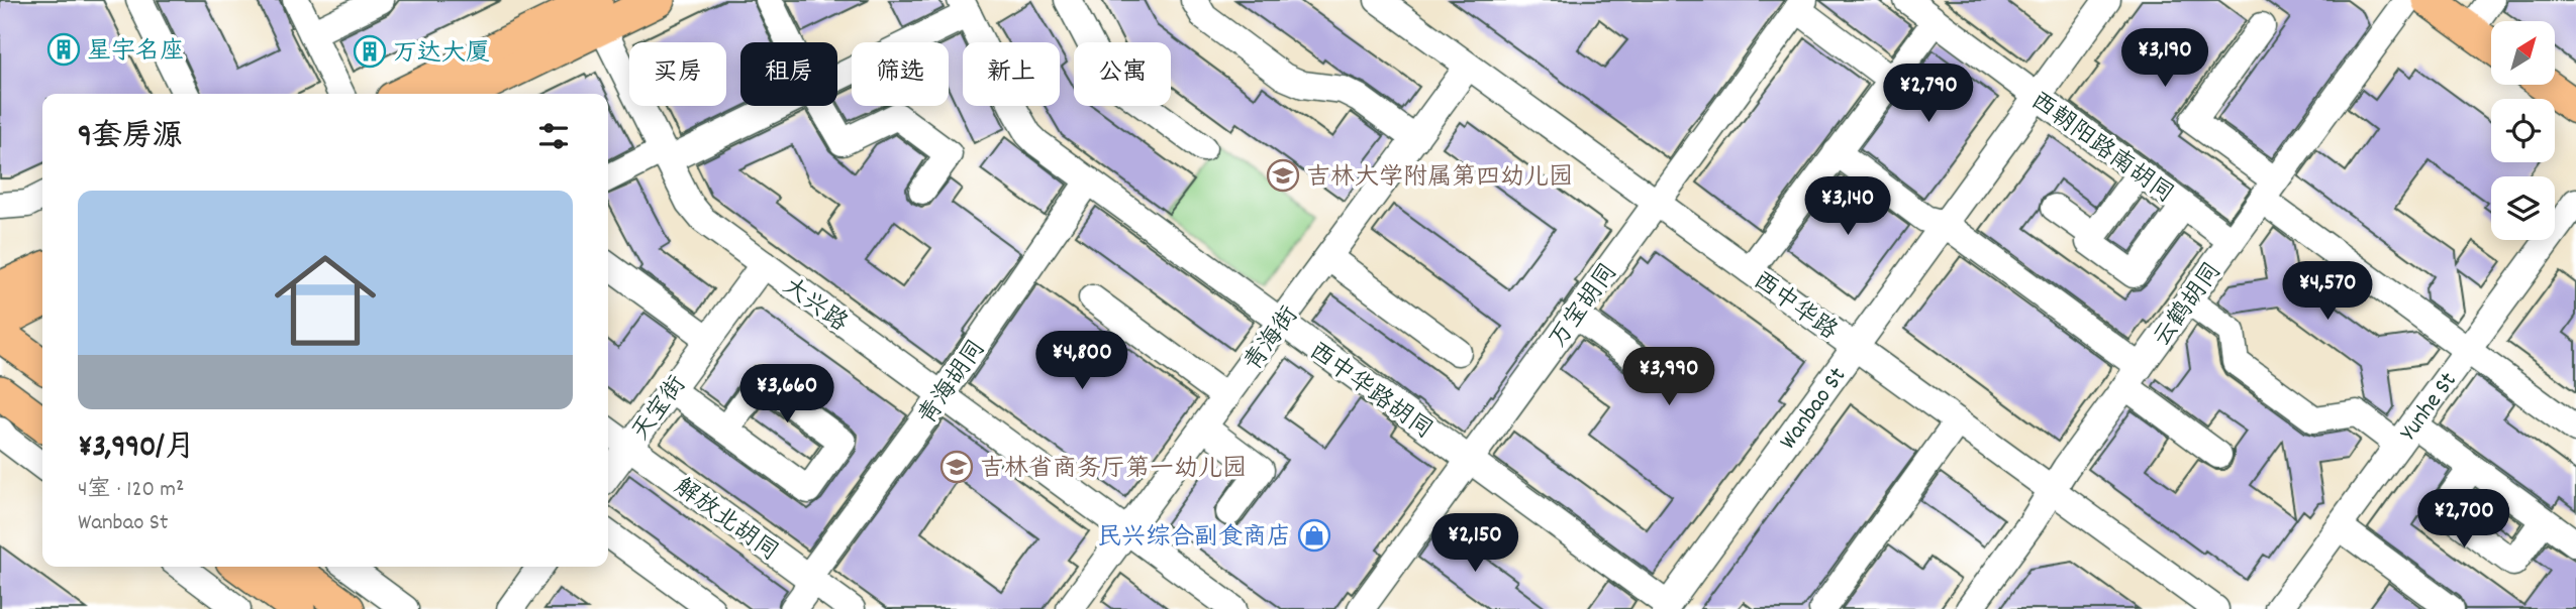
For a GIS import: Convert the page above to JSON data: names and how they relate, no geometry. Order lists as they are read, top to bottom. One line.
{"streets":{"street":["西朝阳路南胡同","大兴路","云鹤胡同","万宝胡同","西中华路","青海街","青海胡同","西中华路胡同","Yunhe St","天宝街","Wanbao St","解放北胡同"]},"crossings":[["西朝阳路南胡同","云鹤胡同"],["西朝阳路南胡同","Wanbao St"],["大兴路","青海街"],["大兴路","青海胡同"],["大兴路","天宝街"],["云鹤胡同","西中华路"],["万宝胡同","西中华路"],["万宝胡同","西中华路胡同"],["西中华路","青海街"],["西中华路","Wanbao St"],["青海街","西中华路胡同"],["青海胡同","西中华路胡同"],["青海胡同","解放北胡同"],["西中华路胡同","Wanbao St"],["天宝街","解放北胡同"]],"places":{"building":["星宇名座","万达大厦"],"school or university":["吉林大学附属第四幼儿园","吉林省商务厅第一幼儿园"],"shop":["民兴综合副食商店"]},"north":"top right","page":{"price":["¥3,190","¥2,790","¥3,140","¥4,570","¥4,800","¥3,990","¥3,660","¥2,700","¥2,150"],"chip":["买房","租房","筛选","新上","公寓"],"heading":"9套房源","list":[{"name":"¥3,990/月","note":"4室 · 120 m² · Wanbao St"}]}}
